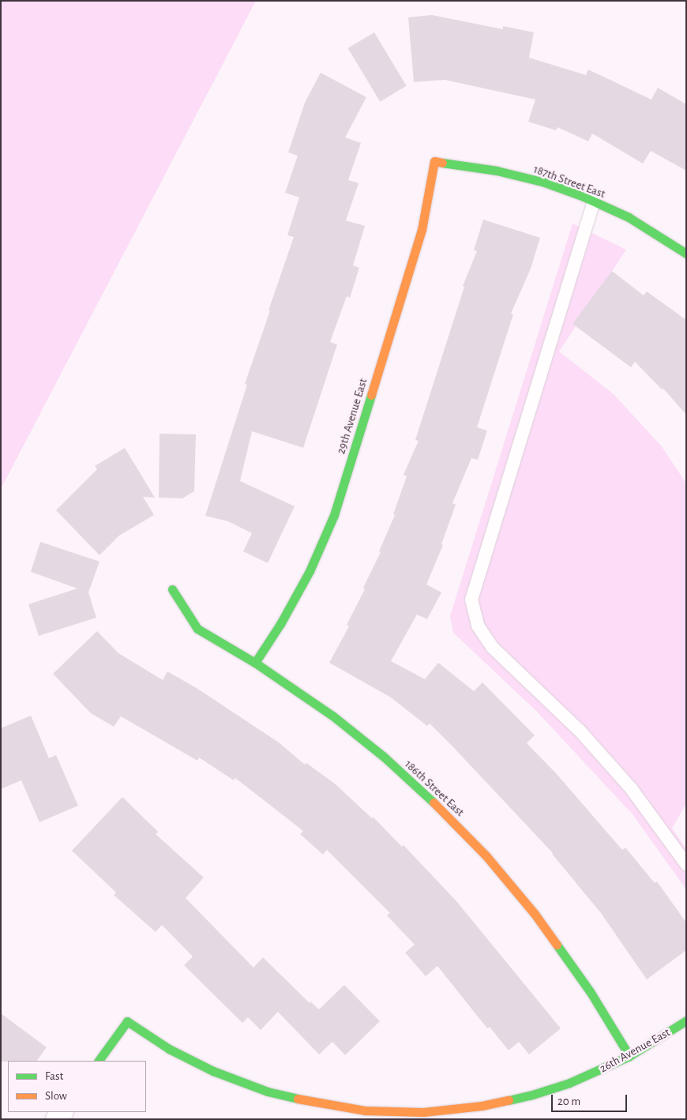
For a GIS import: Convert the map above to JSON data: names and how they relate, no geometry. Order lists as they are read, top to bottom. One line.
{"streets":{"street":["187th Street East","29th Avenue East","186th Street East","26th Avenue East"]},"crossings":[["187th Street East","29th Avenue East"],["29th Avenue East","186th Street East"],["186th Street East","26th Avenue East"]],"legend":["Fast","Slow"],"scale_bar":"20 m"}
